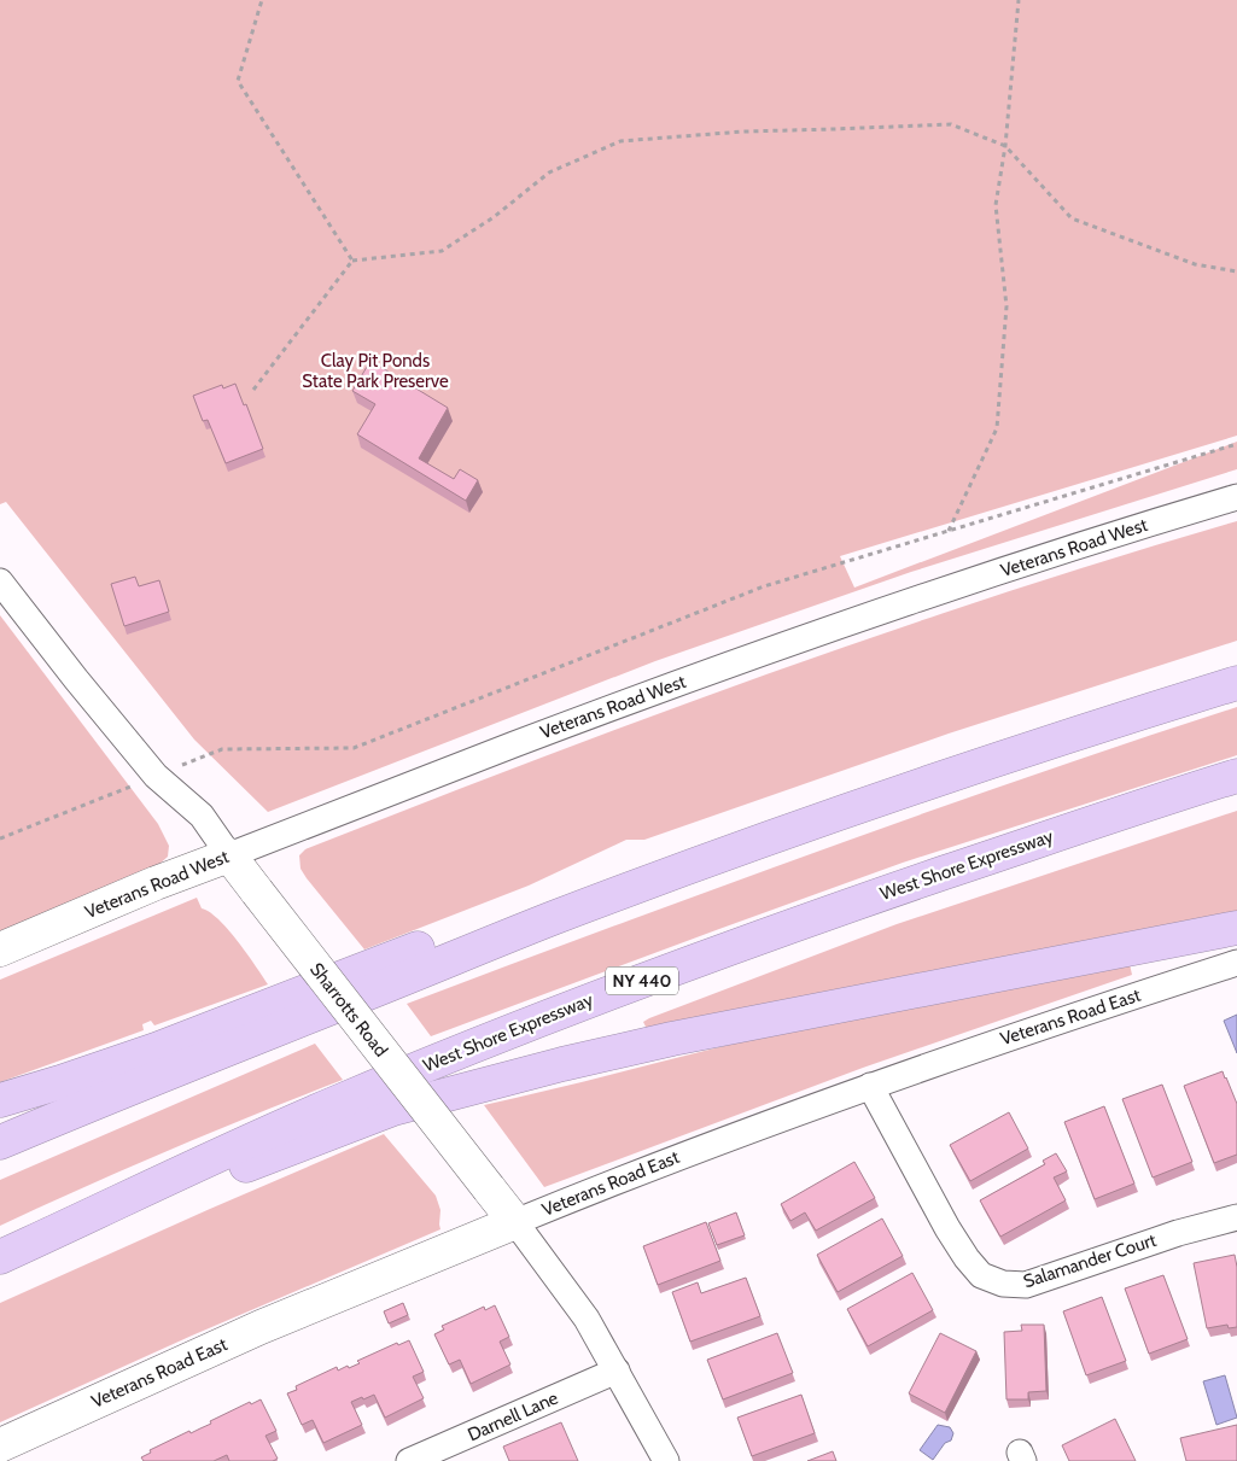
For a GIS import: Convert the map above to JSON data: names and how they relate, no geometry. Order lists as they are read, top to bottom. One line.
{"streets":{"highway":["West Shore Expressway","NY 440"],"street":["Veterans Road West","Sharrotts Road","Veterans Road East","Salamander Court","Darnell Lane"]},"crossings":[["Veterans Road West","Sharrotts Road"],["Sharrotts Road","Veterans Road East"],["Sharrotts Road","Darnell Lane"],["Veterans Road East","Salamander Court"]],"parks":["Clay Pit Ponds State Park Preserve"]}
